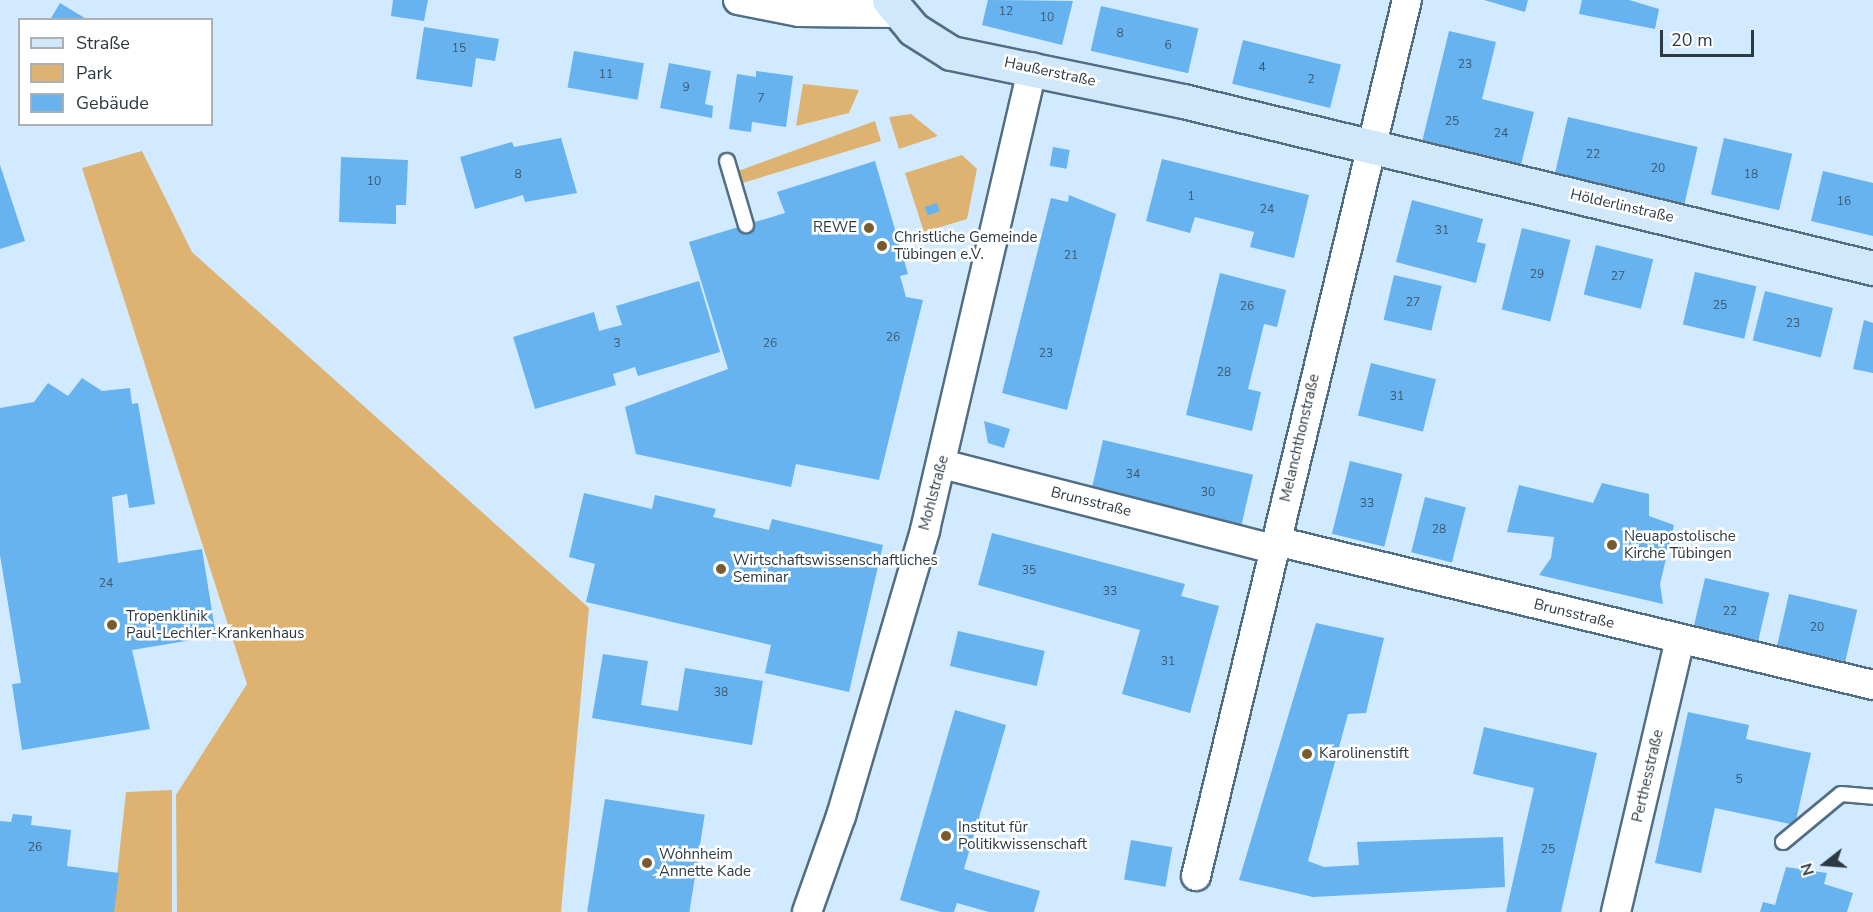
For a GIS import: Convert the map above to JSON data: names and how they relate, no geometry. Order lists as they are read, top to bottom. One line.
{"streets":{"main road":["Haußerstraße","Hölderlinstraße"],"street":["Melanchthonstraße","Mohlstraße","Brunsstraße","Perthesstraße"]},"crossings":[["Haußerstraße","Hölderlinstraße"],["Haußerstraße","Melanchthonstraße"],["Haußerstraße","Mohlstraße"],["Hölderlinstraße","Melanchthonstraße"],["Melanchthonstraße","Brunsstraße"],["Mohlstraße","Brunsstraße"],["Brunsstraße","Perthesstraße"]],"places":["REWE","Christliche Gemeinde Tübingen e.V.","Neuapostolische Kirche Tübingen","Wirtschaftswissenschaftliches Seminar","Tropenklinik Paul-Lechler-Krankenhaus","Karolinenstift","Institut für Politikwissenschaft","Wohnheim Annette Kade"],"house_numbers":["12","10","8","6","15","23","4","11","2","9","7","25","24","22","20","8","18","10","1","16","24","31","21","29","27","27","25","26","23","26","3","26","23","28","31","34","30","33","28","35","24","33","22","20","31","38","5","26","25"],"legend":["Straße","Park","Gebäude"],"scale_bar":"20 m","north":"left"}
